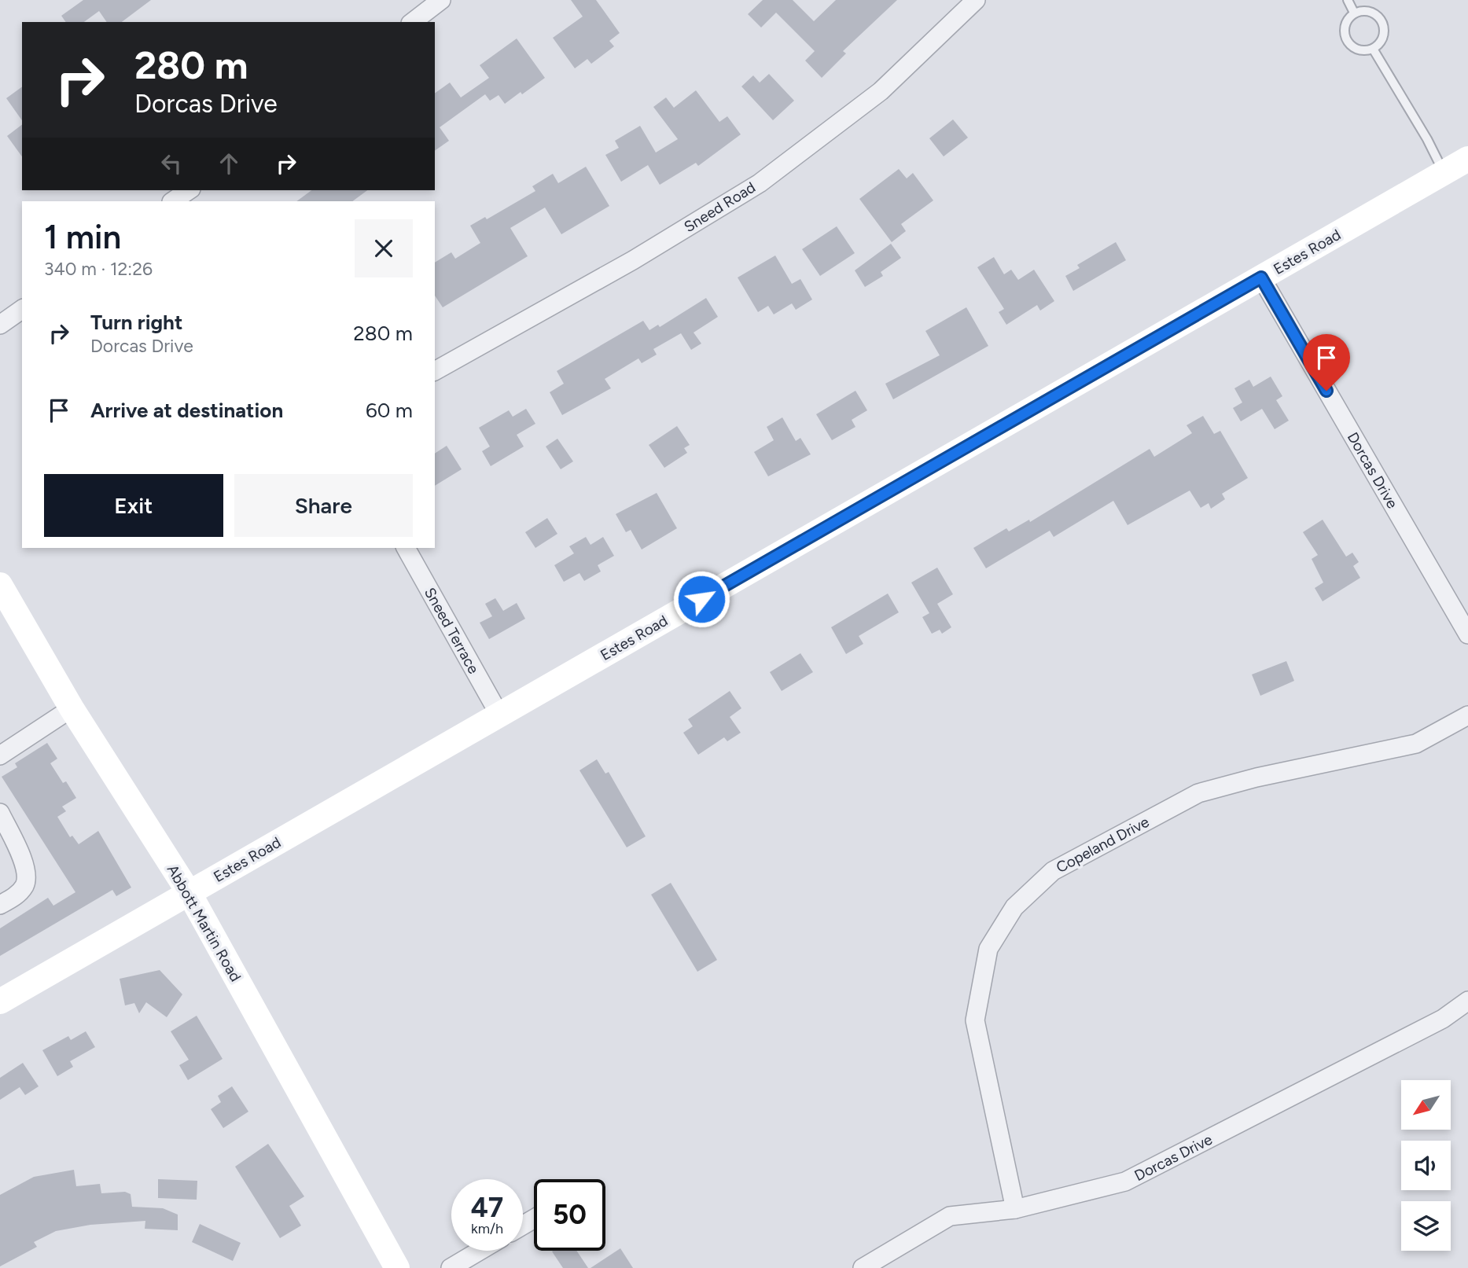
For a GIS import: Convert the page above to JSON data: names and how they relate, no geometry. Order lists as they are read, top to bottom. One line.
{"streets":{"main road":["Estes Road","Abbott Martin Road"],"street":["Sneed Road","Dorcas Drive","Sneed Terrace","Copeland Drive"]},"crossings":[["Estes Road","Dorcas Drive"],["Estes Road","Sneed Terrace"],["Estes Road","Abbott Martin Road"],["Dorcas Drive","Copeland Drive"]],"north":"bottom left","page":{"turn":["280 m","Dorcas Drive"],"heading":["1 min","340 m · 12:26"],"list":[{"name":"Turn right","note":"Dorcas Drive","value":"280 m"},{"name":"Arrive at destination","value":"60 m"}],"buttons":["Exit","Share"],"speed":"47 km/h","limit":"50"}}
